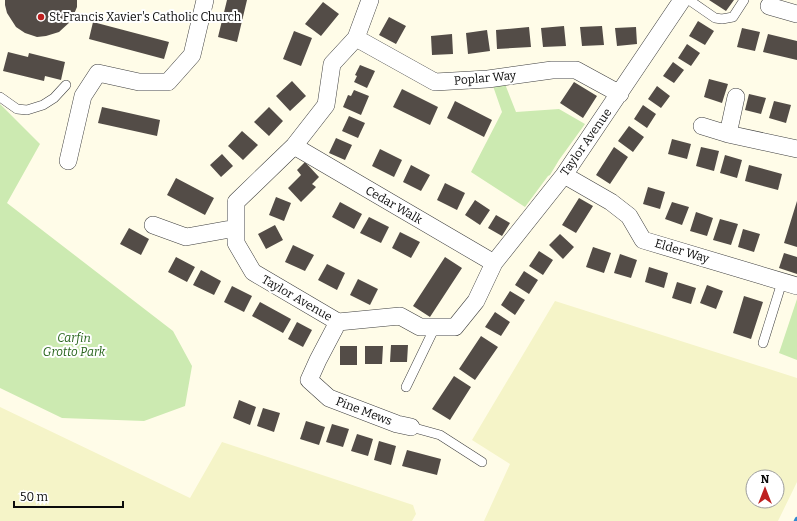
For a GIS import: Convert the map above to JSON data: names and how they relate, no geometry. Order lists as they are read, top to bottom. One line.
{"streets":{"street":["Poplar Way","Taylor Avenue","Cedar Walk","Elder Way","Pine Mews"]},"crossings":[["Poplar Way","Taylor Avenue"],["Taylor Avenue","Cedar Walk"],["Taylor Avenue","Elder Way"],["Taylor Avenue","Pine Mews"]],"parks":["Carfin Grotto Park"],"places":["St Francis Xavier's Catholic Church"],"scale_bar":"50 m","north":"top"}
